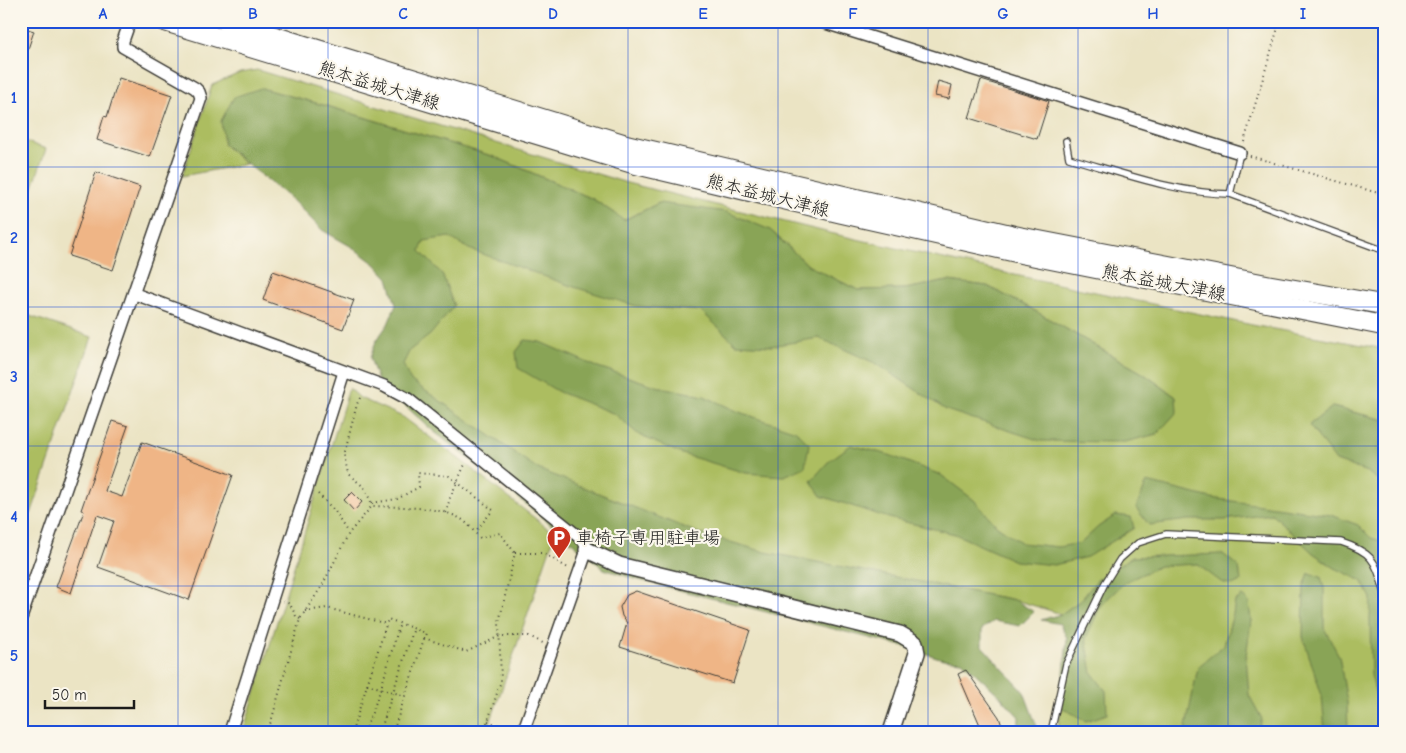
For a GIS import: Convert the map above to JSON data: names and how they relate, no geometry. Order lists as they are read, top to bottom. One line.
{"streets":{"main road":["熊本益城大津線"]},"places":{"parking":["車椅子専用駐車場"]},"scale_bar":"50 m","grid":{"columns":["A","B","C","D","E","F","G","H","I"],"rows":["1","2","3","4","5"]}}
